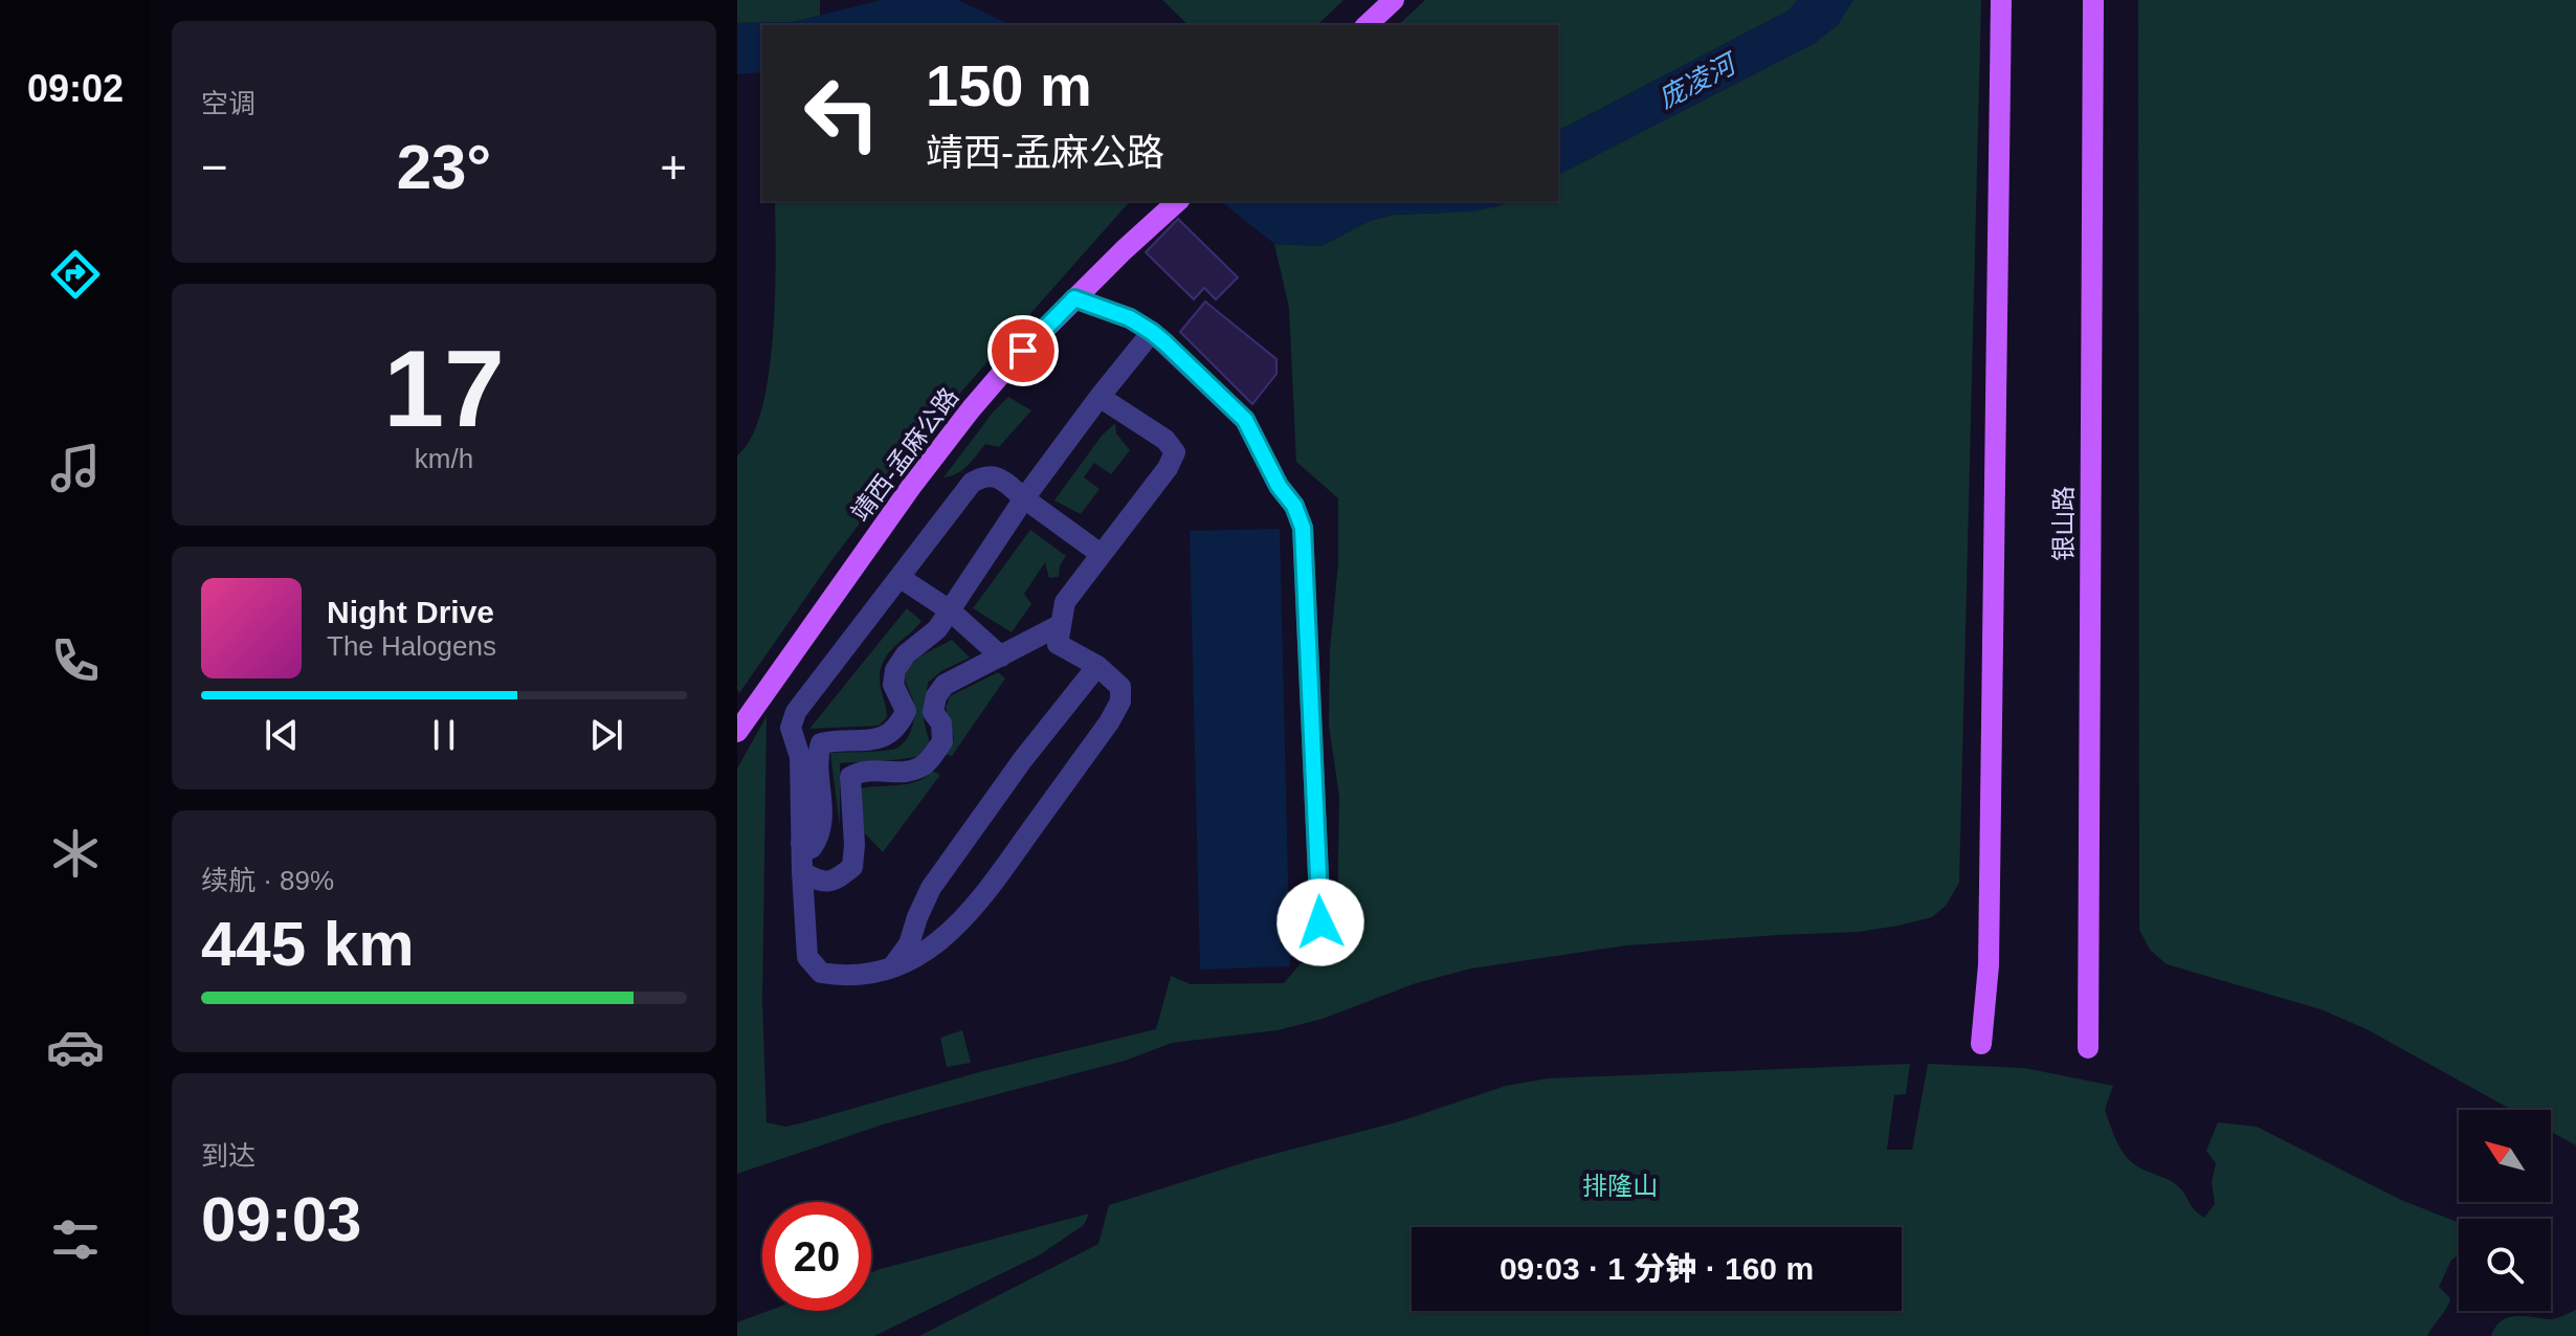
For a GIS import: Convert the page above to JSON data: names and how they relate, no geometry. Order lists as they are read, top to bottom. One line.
{"streets":{"main road":["靖西-孟麻公路","银山路"]},"water":["庞凌河"],"parks":["排隆山"],"north":"top left","page":{"tabs":"09:02","tile":["空调",["17","km/h"],["续航 · 89%","445 km"],["到达","09:03"]],"turn":["150 m","靖西-孟麻公路"],"heat":["−","23°","+"],"song":["Night Drive","The Halogens"],"limit":"20","trip":"09:03 · 1 分钟 · 160 m"}}
